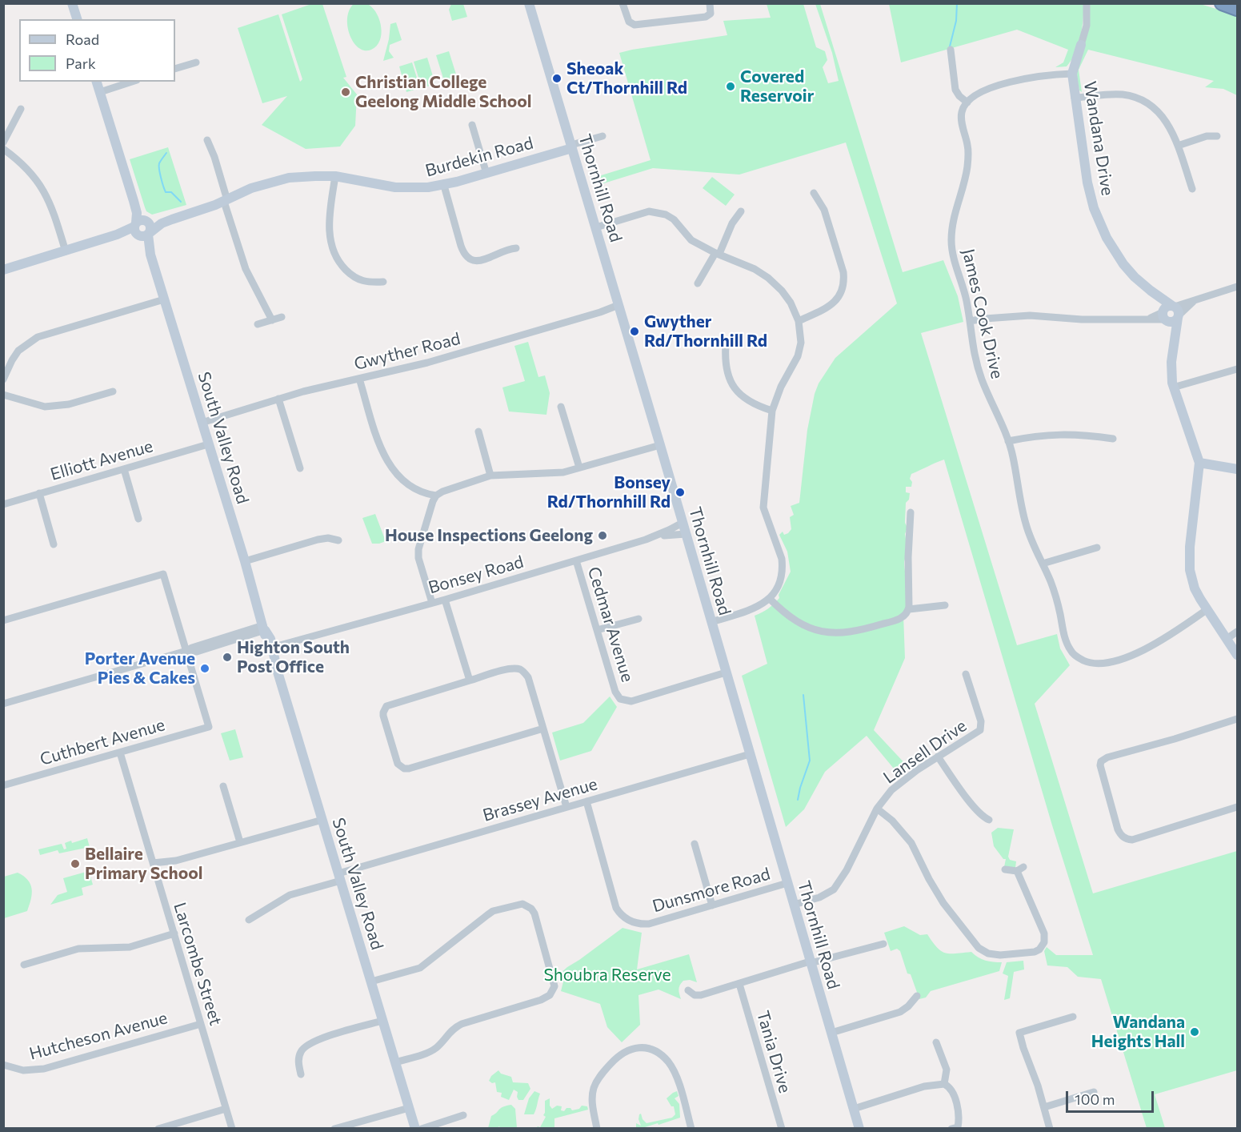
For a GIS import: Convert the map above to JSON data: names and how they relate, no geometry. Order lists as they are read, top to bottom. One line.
{"streets":{"street":["Wandana Drive","Burdekin Road","Thornhill Road","James Cook Drive","Gwyther Road","South Valley Road","Elliott Avenue","Bonsey Road","Cedmar Avenue","Cuthbert Avenue","Lansell Drive","Brassey Avenue","Dunsmore Road","Larcombe Street","Hutcheson Avenue","Tania Drive"]},"crossings":[["Burdekin Road","Thornhill Road"],["Burdekin Road","South Valley Road"],["Thornhill Road","Gwyther Road"],["Thornhill Road","Bonsey Road"],["Thornhill Road","Cedmar Avenue"],["Thornhill Road","Lansell Drive"],["Thornhill Road","Brassey Avenue"],["Thornhill Road","Dunsmore Road"],["Gwyther Road","South Valley Road"],["South Valley Road","Elliott Avenue"],["South Valley Road","Bonsey Road"],["South Valley Road","Brassey Avenue"],["Bonsey Road","Cedmar Avenue"],["Cuthbert Avenue","Larcombe Street"],["Brassey Avenue","Dunsmore Road"],["Larcombe Street","Hutcheson Avenue"]],"parks":["Shoubra Reserve"],"places":["Sheoak Ct/Thornhill Rd","Covered Reservoir","Christian College Geelong Middle School","Gwyther Rd/Thornhill Rd","Bonsey Rd/Thornhill Rd","House Inspections Geelong","Highton South Post Office","Porter Avenue Pies & Cakes","Bellaire Primary School","Wandana Heights Hall"],"legend":["Road","Park"],"scale_bar":"100 m"}
